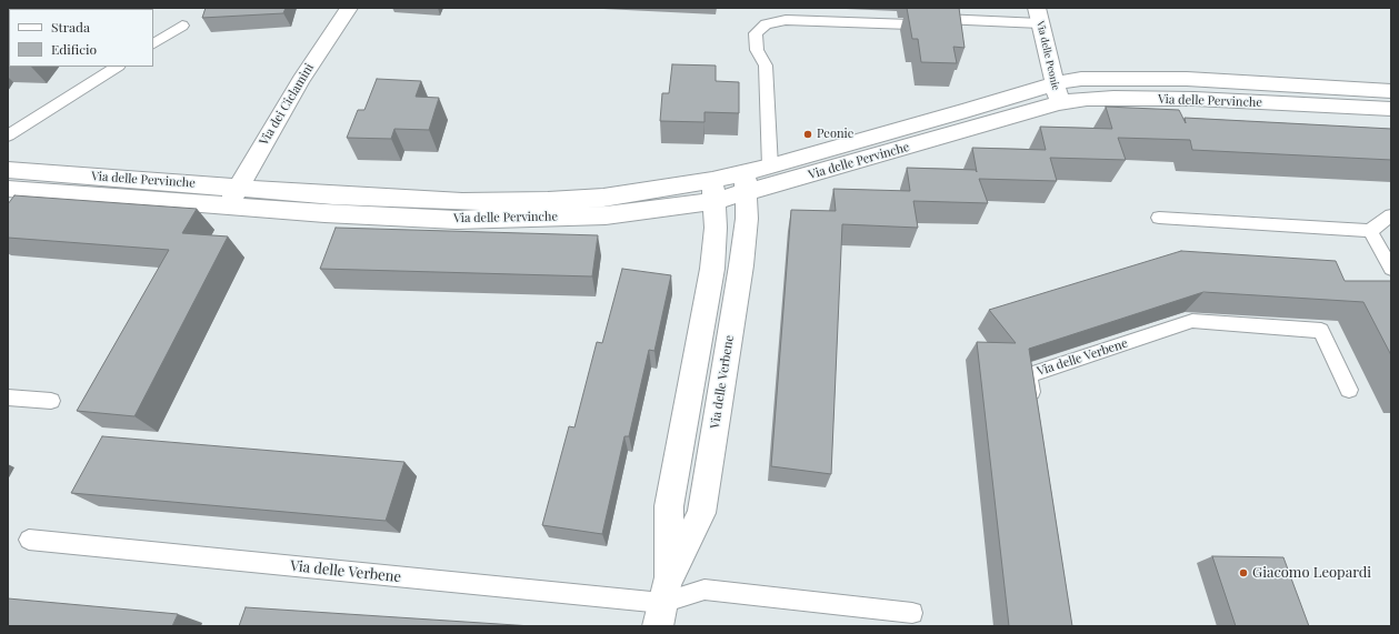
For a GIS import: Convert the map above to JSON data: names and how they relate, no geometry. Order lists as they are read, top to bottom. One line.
{"streets":{"street":["Via delle Peonie","Via delle Pervinche","Via dei Ciclamini","Via delle Verbene"]},"crossings":[["Via delle Peonie","Via delle Pervinche"],["Via delle Pervinche","Via dei Ciclamini"],["Via delle Pervinche","Via delle Verbene"]],"places":["Peonie","Giacomo Leopardi"],"legend":["Strada","Edificio"]}
